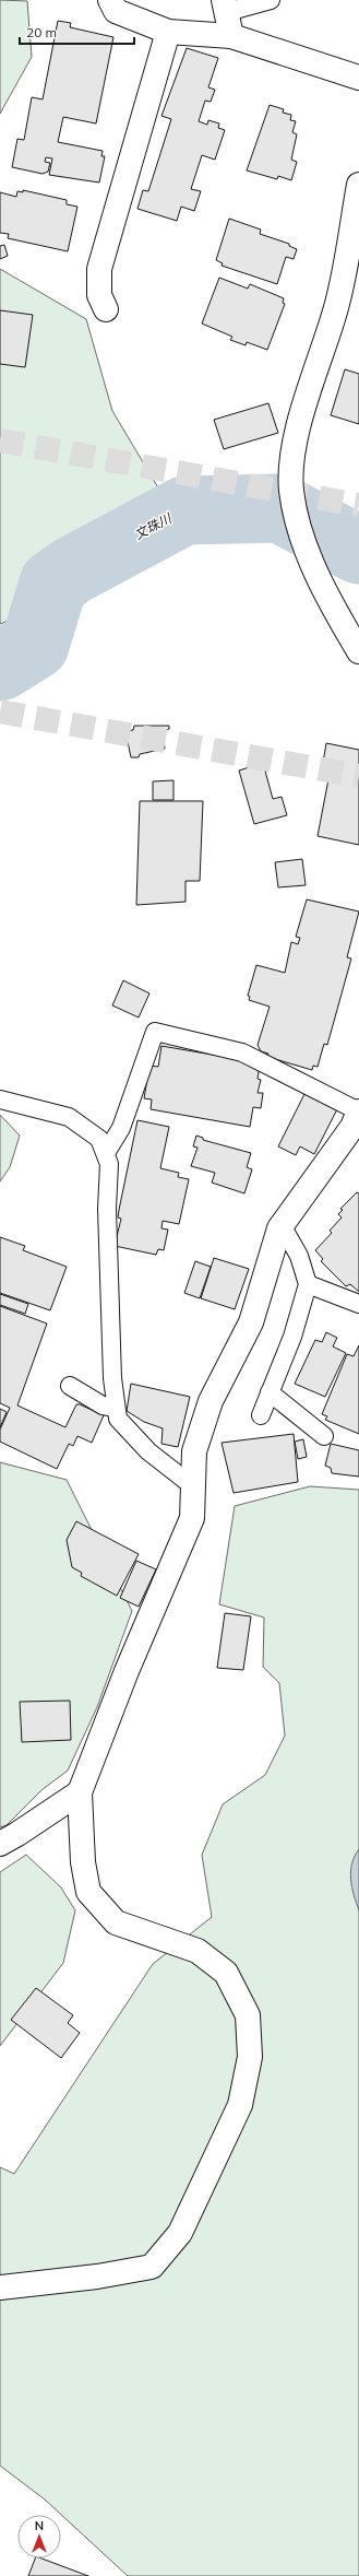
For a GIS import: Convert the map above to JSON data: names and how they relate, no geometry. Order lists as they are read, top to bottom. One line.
{"water":["文珠川"],"scale_bar":"20 m","north":"top"}
